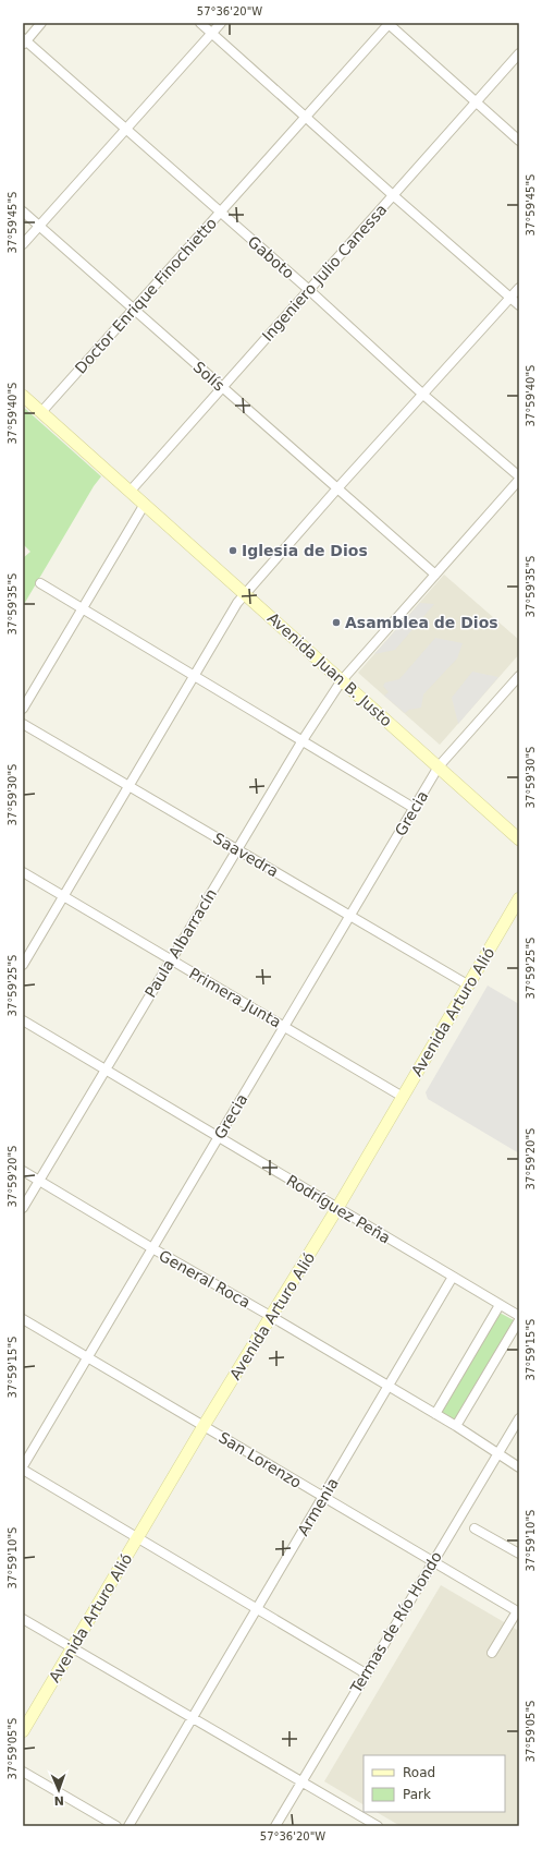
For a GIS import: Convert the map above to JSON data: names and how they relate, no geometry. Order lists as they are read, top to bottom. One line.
{"streets":{"main road":["Avenida Juan B. Justo","Avenida Arturo Alió"],"street":["Gaboto","Ingeniero Julio Canessa","Doctor Enrique Finochietto","Solís","Grecia","Saavedra","Paula Albarracín","Primera Junta","Rodríguez Peña","General Roca","San Lorenzo","Armenia","Termas de Río Hondo"]},"crossings":[["Gaboto","Ingeniero Julio Canessa"],["Gaboto","Doctor Enrique Finochietto"],["Gaboto","Paula Albarracín"],["Ingeniero Julio Canessa","Solís"],["Ingeniero Julio Canessa","Avenida Juan B. Justo"],["Doctor Enrique Finochietto","Solís"],["Doctor Enrique Finochietto","Avenida Juan B. Justo"],["Solís","Paula Albarracín"],["Avenida Juan B. Justo","Grecia"],["Avenida Juan B. Justo","Paula Albarracín"],["Grecia","Saavedra"],["Grecia","Primera Junta"],["Grecia","Rodríguez Peña"],["Grecia","General Roca"],["Grecia","San Lorenzo"],["Saavedra","Paula Albarracín"],["Saavedra","Avenida Arturo Alió"],["Paula Albarracín","Primera Junta"],["Paula Albarracín","Rodríguez Peña"],["Paula Albarracín","General Roca"],["Primera Junta","Avenida Arturo Alió"],["Avenida Arturo Alió","Rodríguez Peña"],["Avenida Arturo Alió","General Roca"],["Avenida Arturo Alió","San Lorenzo"],["Rodríguez Peña","Armenia"],["General Roca","Armenia"],["General Roca","Termas de Río Hondo"],["San Lorenzo","Armenia"],["San Lorenzo","Termas de Río Hondo"]],"places":["Iglesia de Dios","Asamblea de Dios"],"legend":["Road","Park"],"north":"bottom","coordinates":["57°36'20\"W","37°59'45\"S","37°59'40\"S","37°59'35\"S","37°59'30\"S","37°59'25\"S","37°59'20\"S","37°59'15\"S","37°59'10\"S","37°59'05\"S"]}
